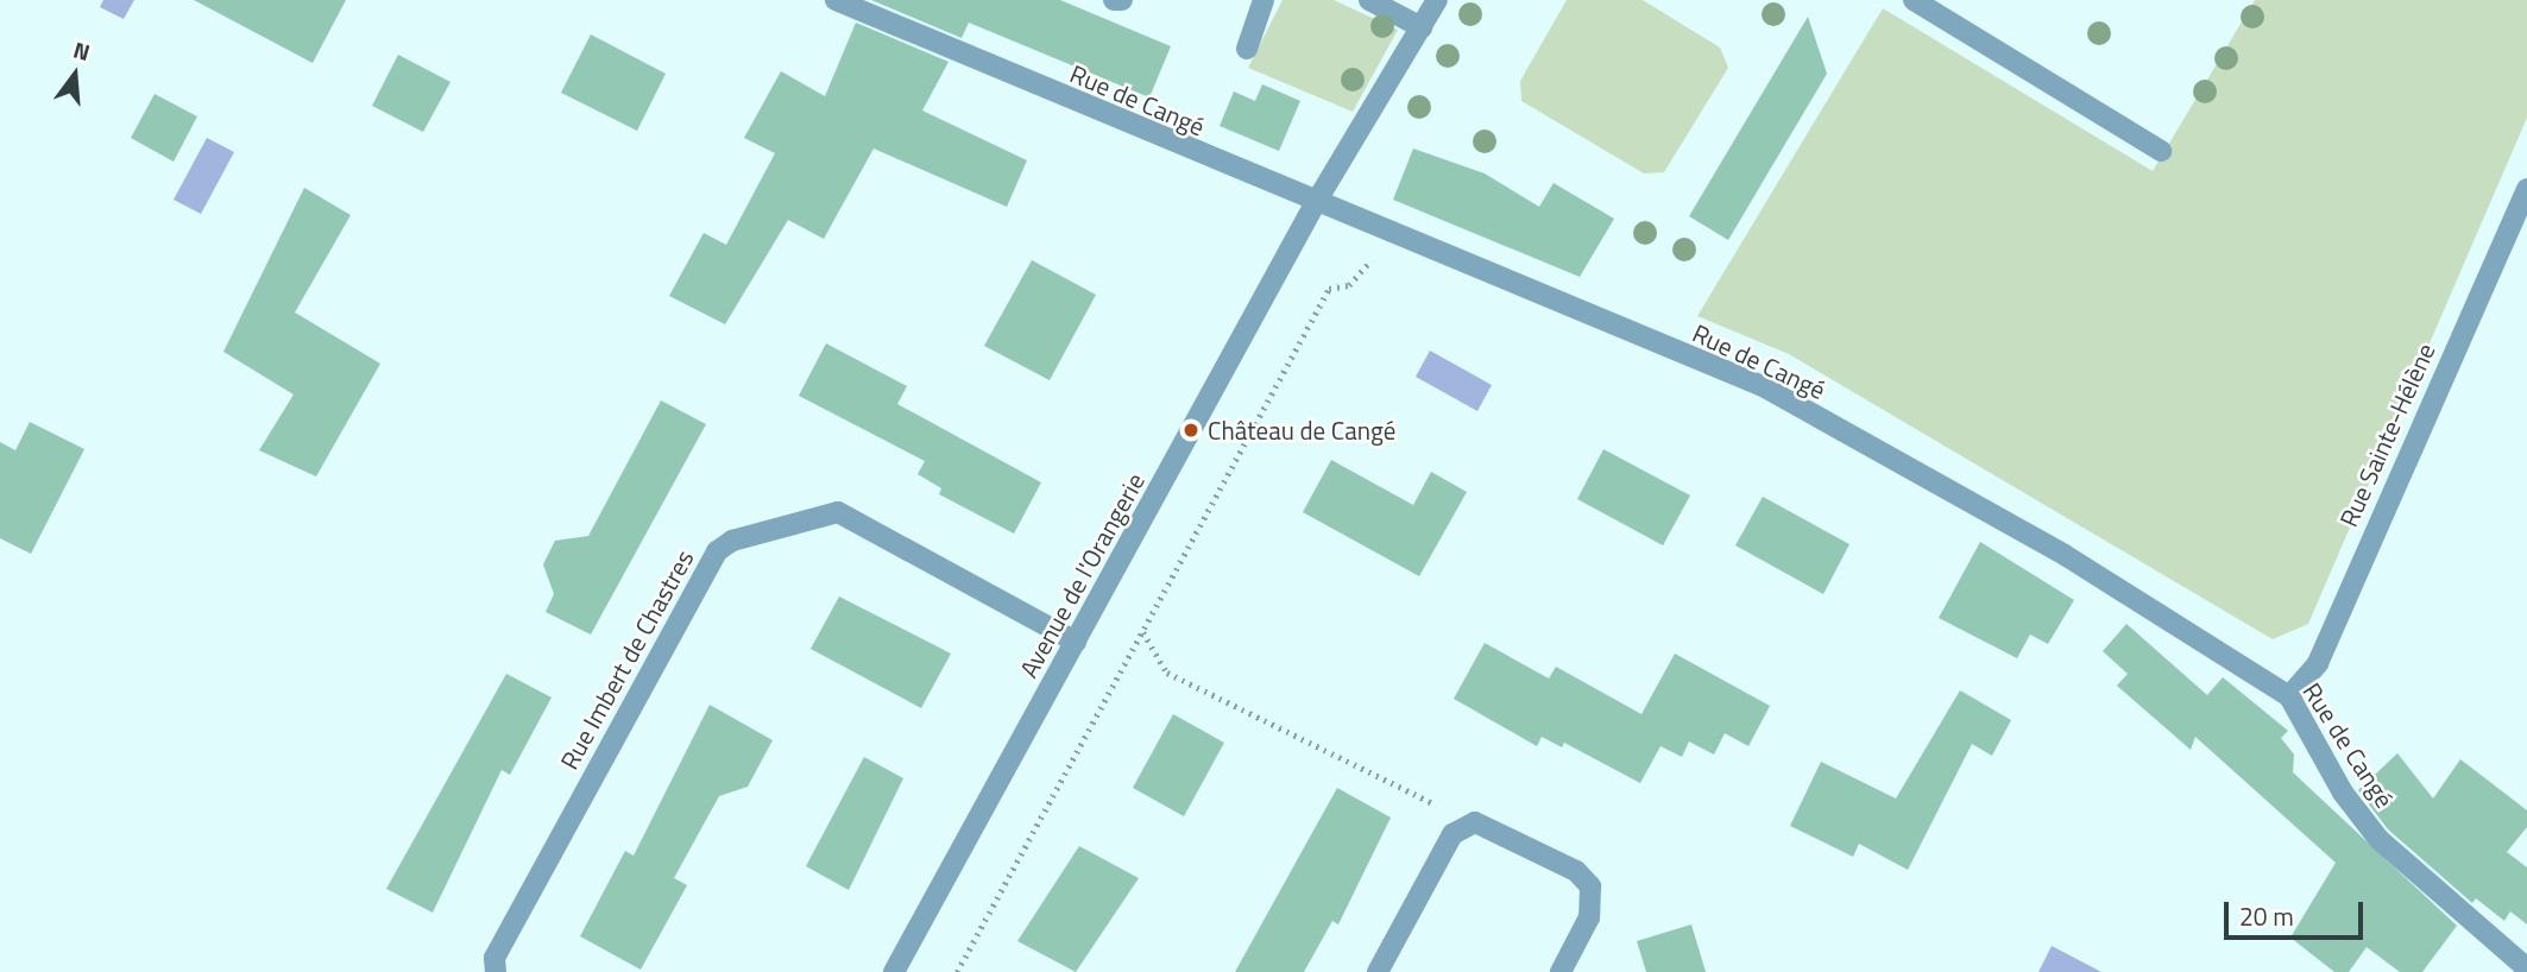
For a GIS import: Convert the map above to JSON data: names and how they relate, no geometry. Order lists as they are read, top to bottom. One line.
{"streets":{"street":["Rue de Cangé","Rue Sainte-Hélène","Avenue de l'Orangerie","Rue Imbert de Chastres"]},"crossings":[["Rue de Cangé","Rue Sainte-Hélène"],["Rue de Cangé","Avenue de l'Orangerie"],["Avenue de l'Orangerie","Rue Imbert de Chastres"]],"places":["Château de Cangé"],"scale_bar":"20 m","north":"top"}
